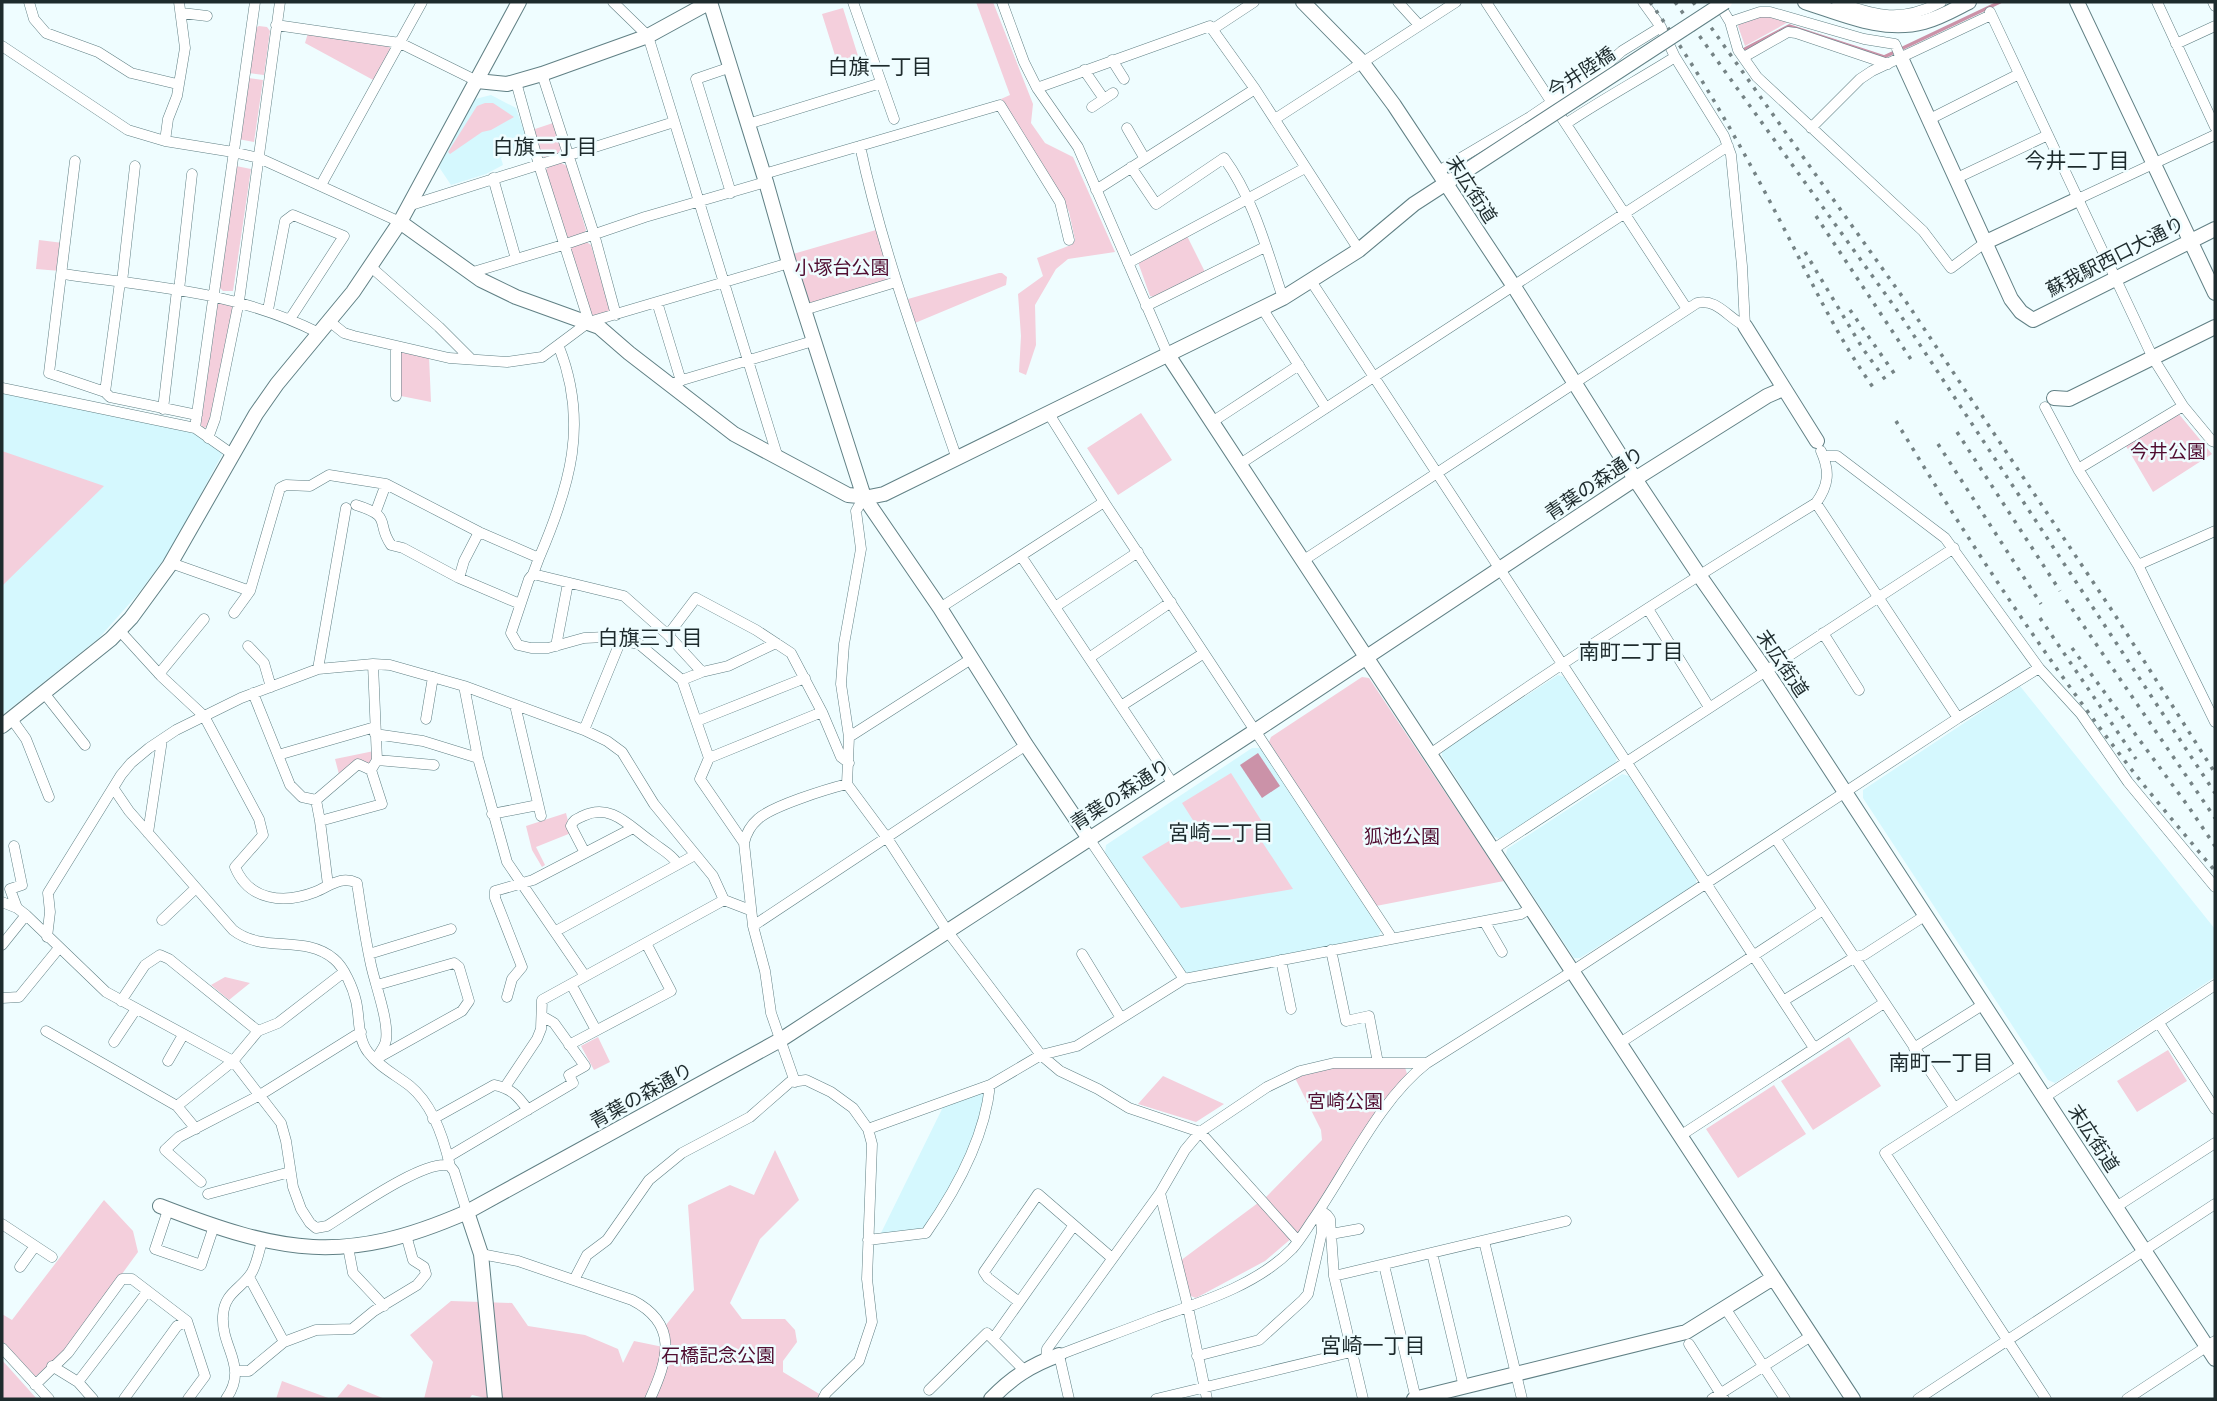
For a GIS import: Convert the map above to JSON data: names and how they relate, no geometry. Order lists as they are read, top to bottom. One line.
{"streets":{"street":["今井陸橋","末広街道","蘇我駅西口大通り","青葉の森通り"]},"crossings":[["今井陸橋","末広街道"],["末広街道","青葉の森通り"]],"districts":["白旗一丁目","白旗二丁目","今井二丁目","白旗三丁目","南町二丁目","宮崎二丁目","南町一丁目","宮崎一丁目"],"parks":["小塚台公園","今井公園","狐池公園","宮崎公園","石橋記念公園"]}
